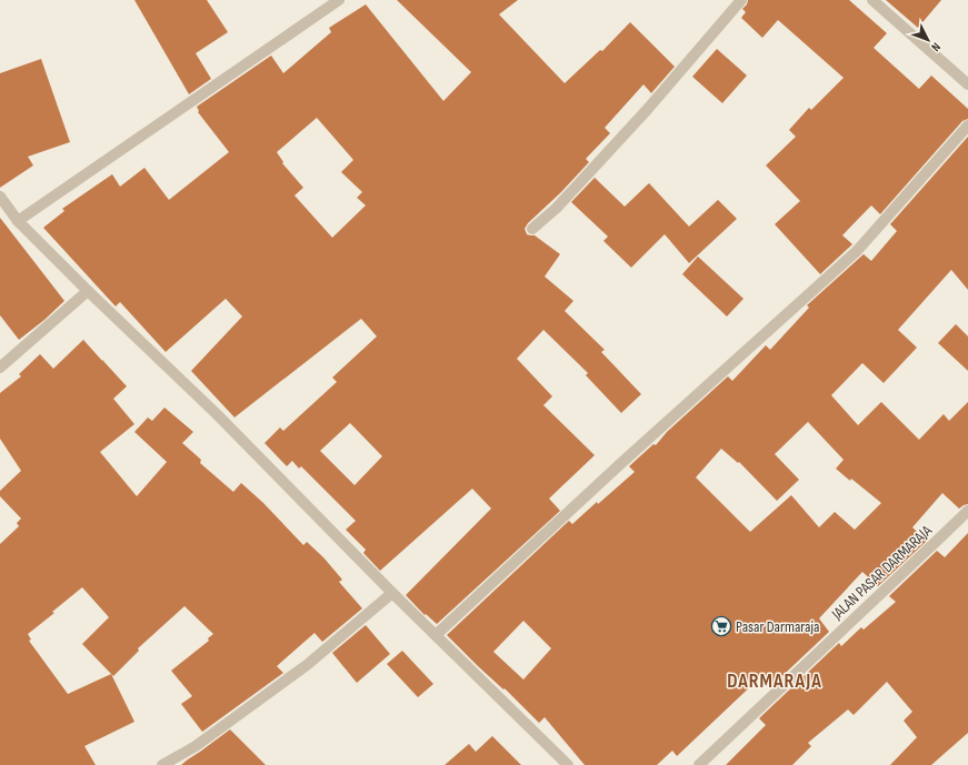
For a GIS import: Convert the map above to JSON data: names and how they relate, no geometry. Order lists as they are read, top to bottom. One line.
{"streets":{"street":["JALAN PASAR DARMARAJA"]},"districts":["DARMARAJA"],"places":{"supermarket":["Pasar Darmaraja"]},"north":"bottom right"}
